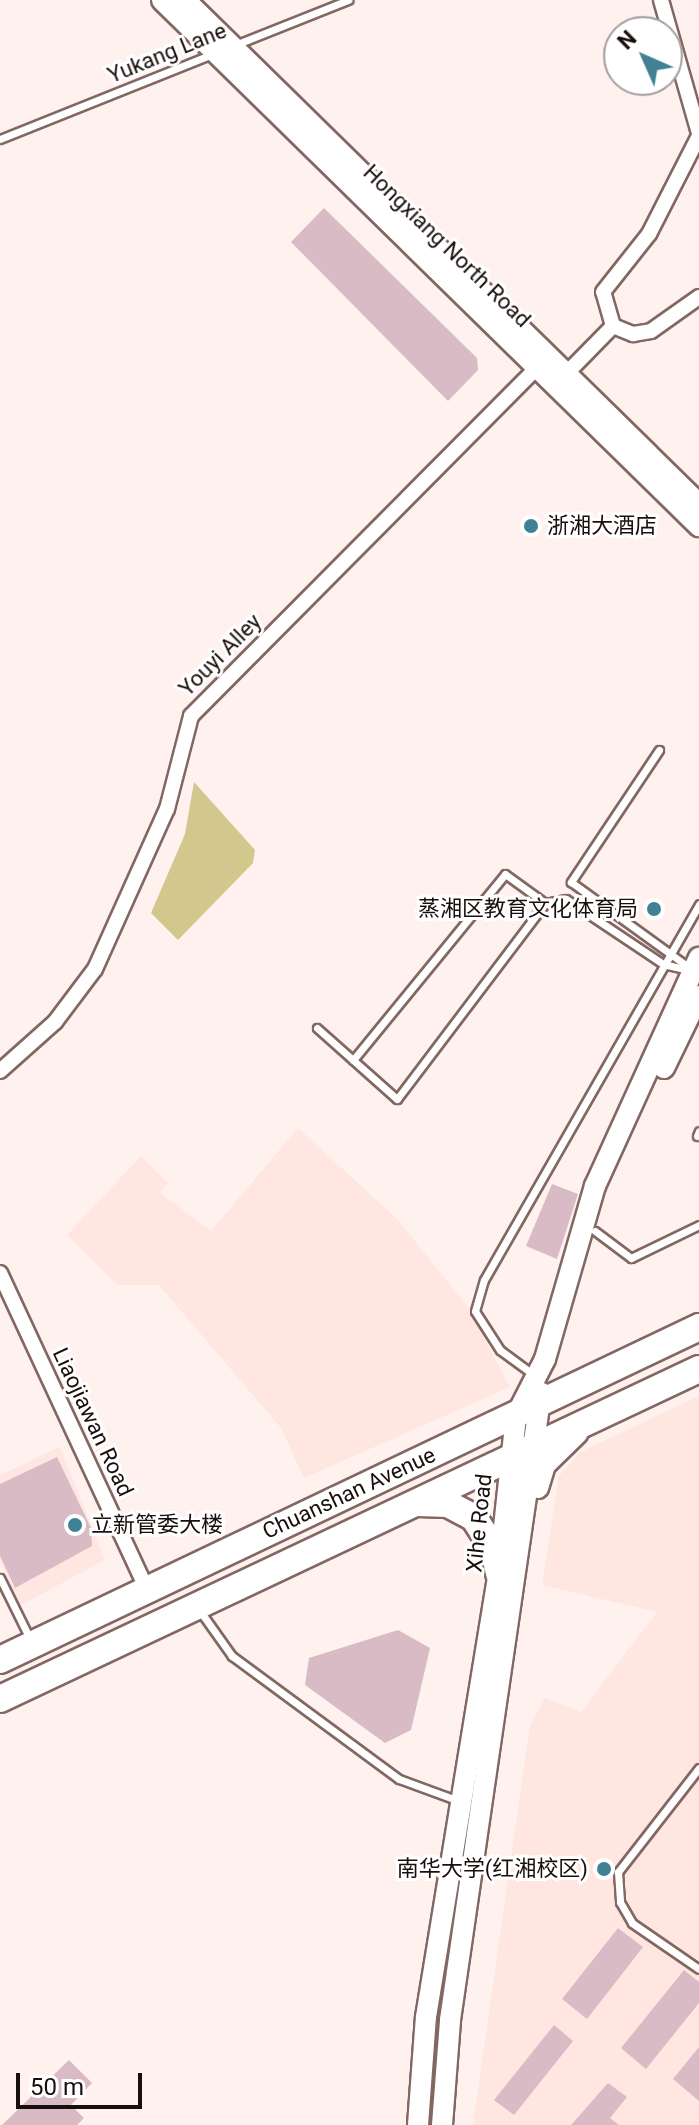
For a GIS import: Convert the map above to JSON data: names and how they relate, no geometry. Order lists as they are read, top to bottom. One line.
{"streets":{"highway":["Chuanshan Avenue"],"main road":["Hongxiang North Road","Xihe Road"],"street":["Youyi Alley","Liaojiawan Road"],"lane":["Yukang Lane"]},"crossings":[["Yukang Lane","Hongxiang North Road"],["Hongxiang North Road","Youyi Alley"],["Liaojiawan Road","Chuanshan Avenue"],["Chuanshan Avenue","Xihe Road"]],"places":["浙湘大酒店","蒸湘区教育文化体育局","立新管委大楼","南华大学(红湘校区)"],"scale_bar":"50 m","north":"top left"}
